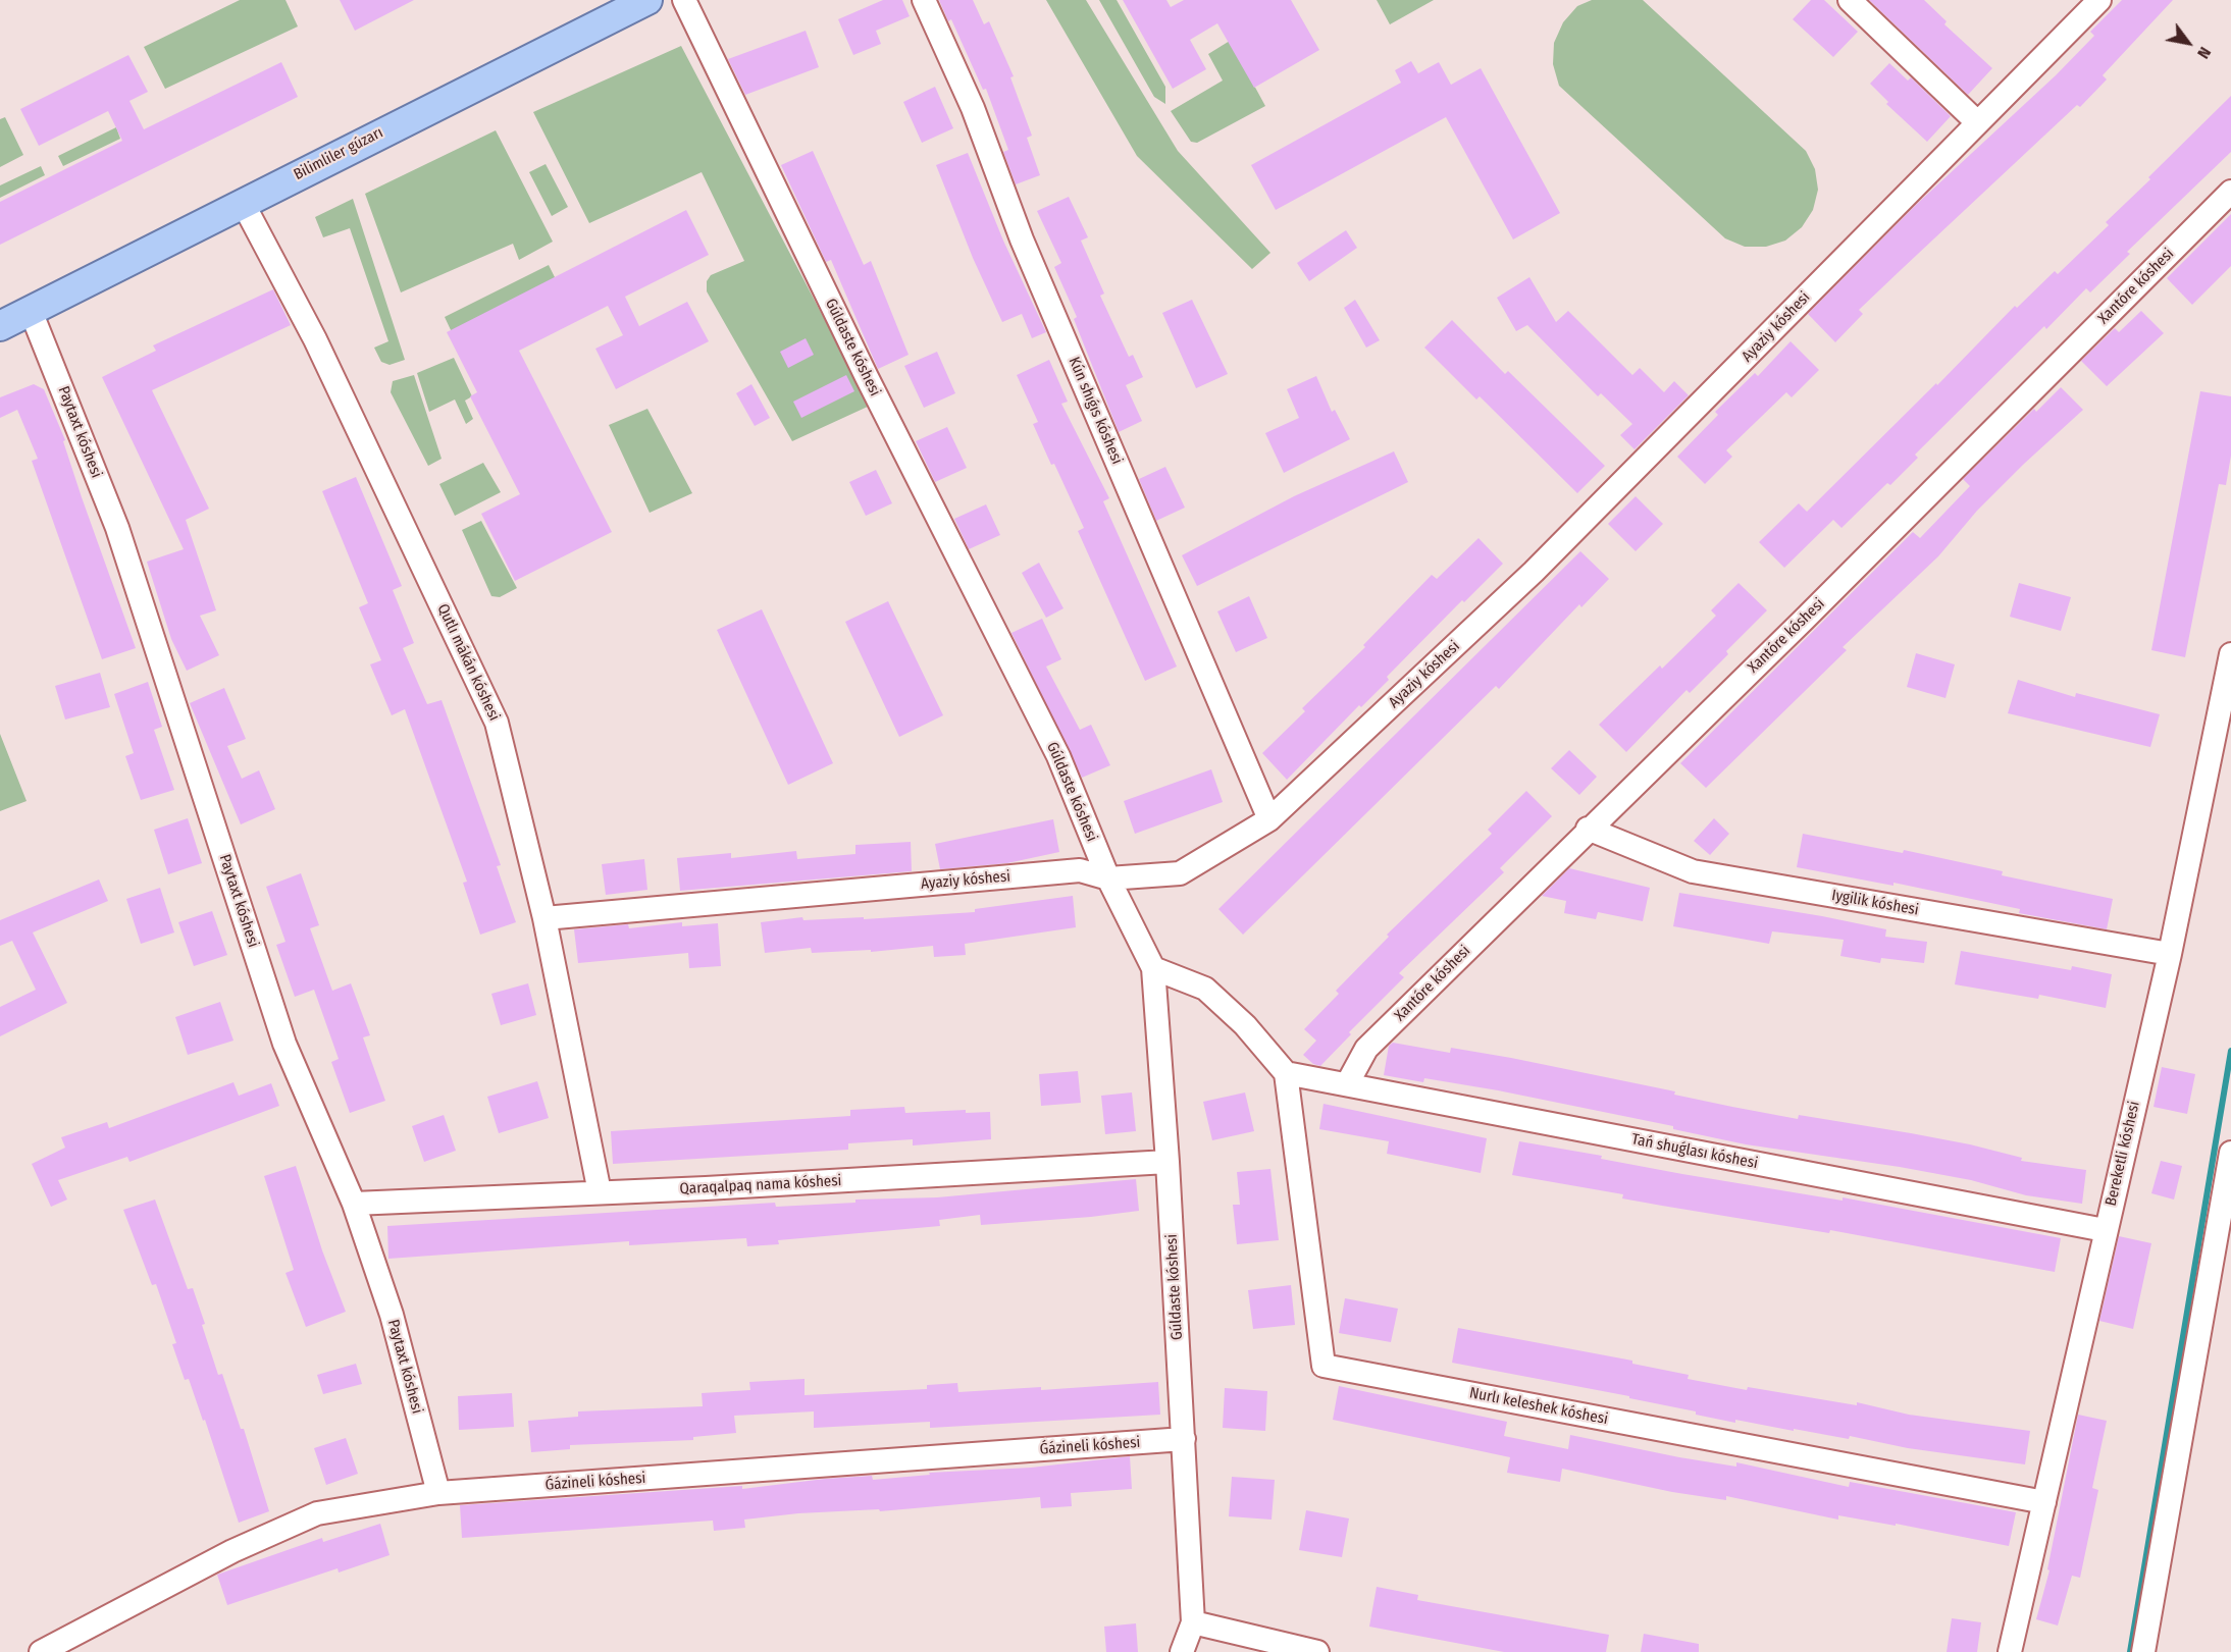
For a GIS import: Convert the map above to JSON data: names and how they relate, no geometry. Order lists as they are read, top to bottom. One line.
{"streets":{"main road":["Bilimliler gúzarı"],"street":["Xantóre kóshesi","Ayaziy kóshesi","Gúldaste kóshesi","Kún shıǵıs kóshesi","Paytaxt kóshesi","Qutlı mákán kóshesi","Iygilik kóshesi","Tań shuǵlası kóshesi","Bereketli kóshesi","Qaraqalpaq nama kóshesi","Nurlı keleshek kóshesi","Ǵázineli kóshesi"]},"crossings":[["Bilimliler gúzarı","Paytaxt kóshesi"],["Bilimliler gúzarı","Qutlı mákán kóshesi"],["Xantóre kóshesi","Iygilik kóshesi"],["Xantóre kóshesi","Tań shuǵlası kóshesi"],["Ayaziy kóshesi","Gúldaste kóshesi"],["Ayaziy kóshesi","Kún shıǵıs kóshesi"],["Ayaziy kóshesi","Qutlı mákán kóshesi"],["Gúldaste kóshesi","Qaraqalpaq nama kóshesi"],["Gúldaste kóshesi","Ǵázineli kóshesi"],["Paytaxt kóshesi","Qaraqalpaq nama kóshesi"],["Paytaxt kóshesi","Ǵázineli kóshesi"],["Qutlı mákán kóshesi","Qaraqalpaq nama kóshesi"],["Iygilik kóshesi","Bereketli kóshesi"],["Tań shuǵlası kóshesi","Bereketli kóshesi"],["Tań shuǵlası kóshesi","Nurlı keleshek kóshesi"],["Bereketli kóshesi","Nurlı keleshek kóshesi"]],"north":"bottom right"}
